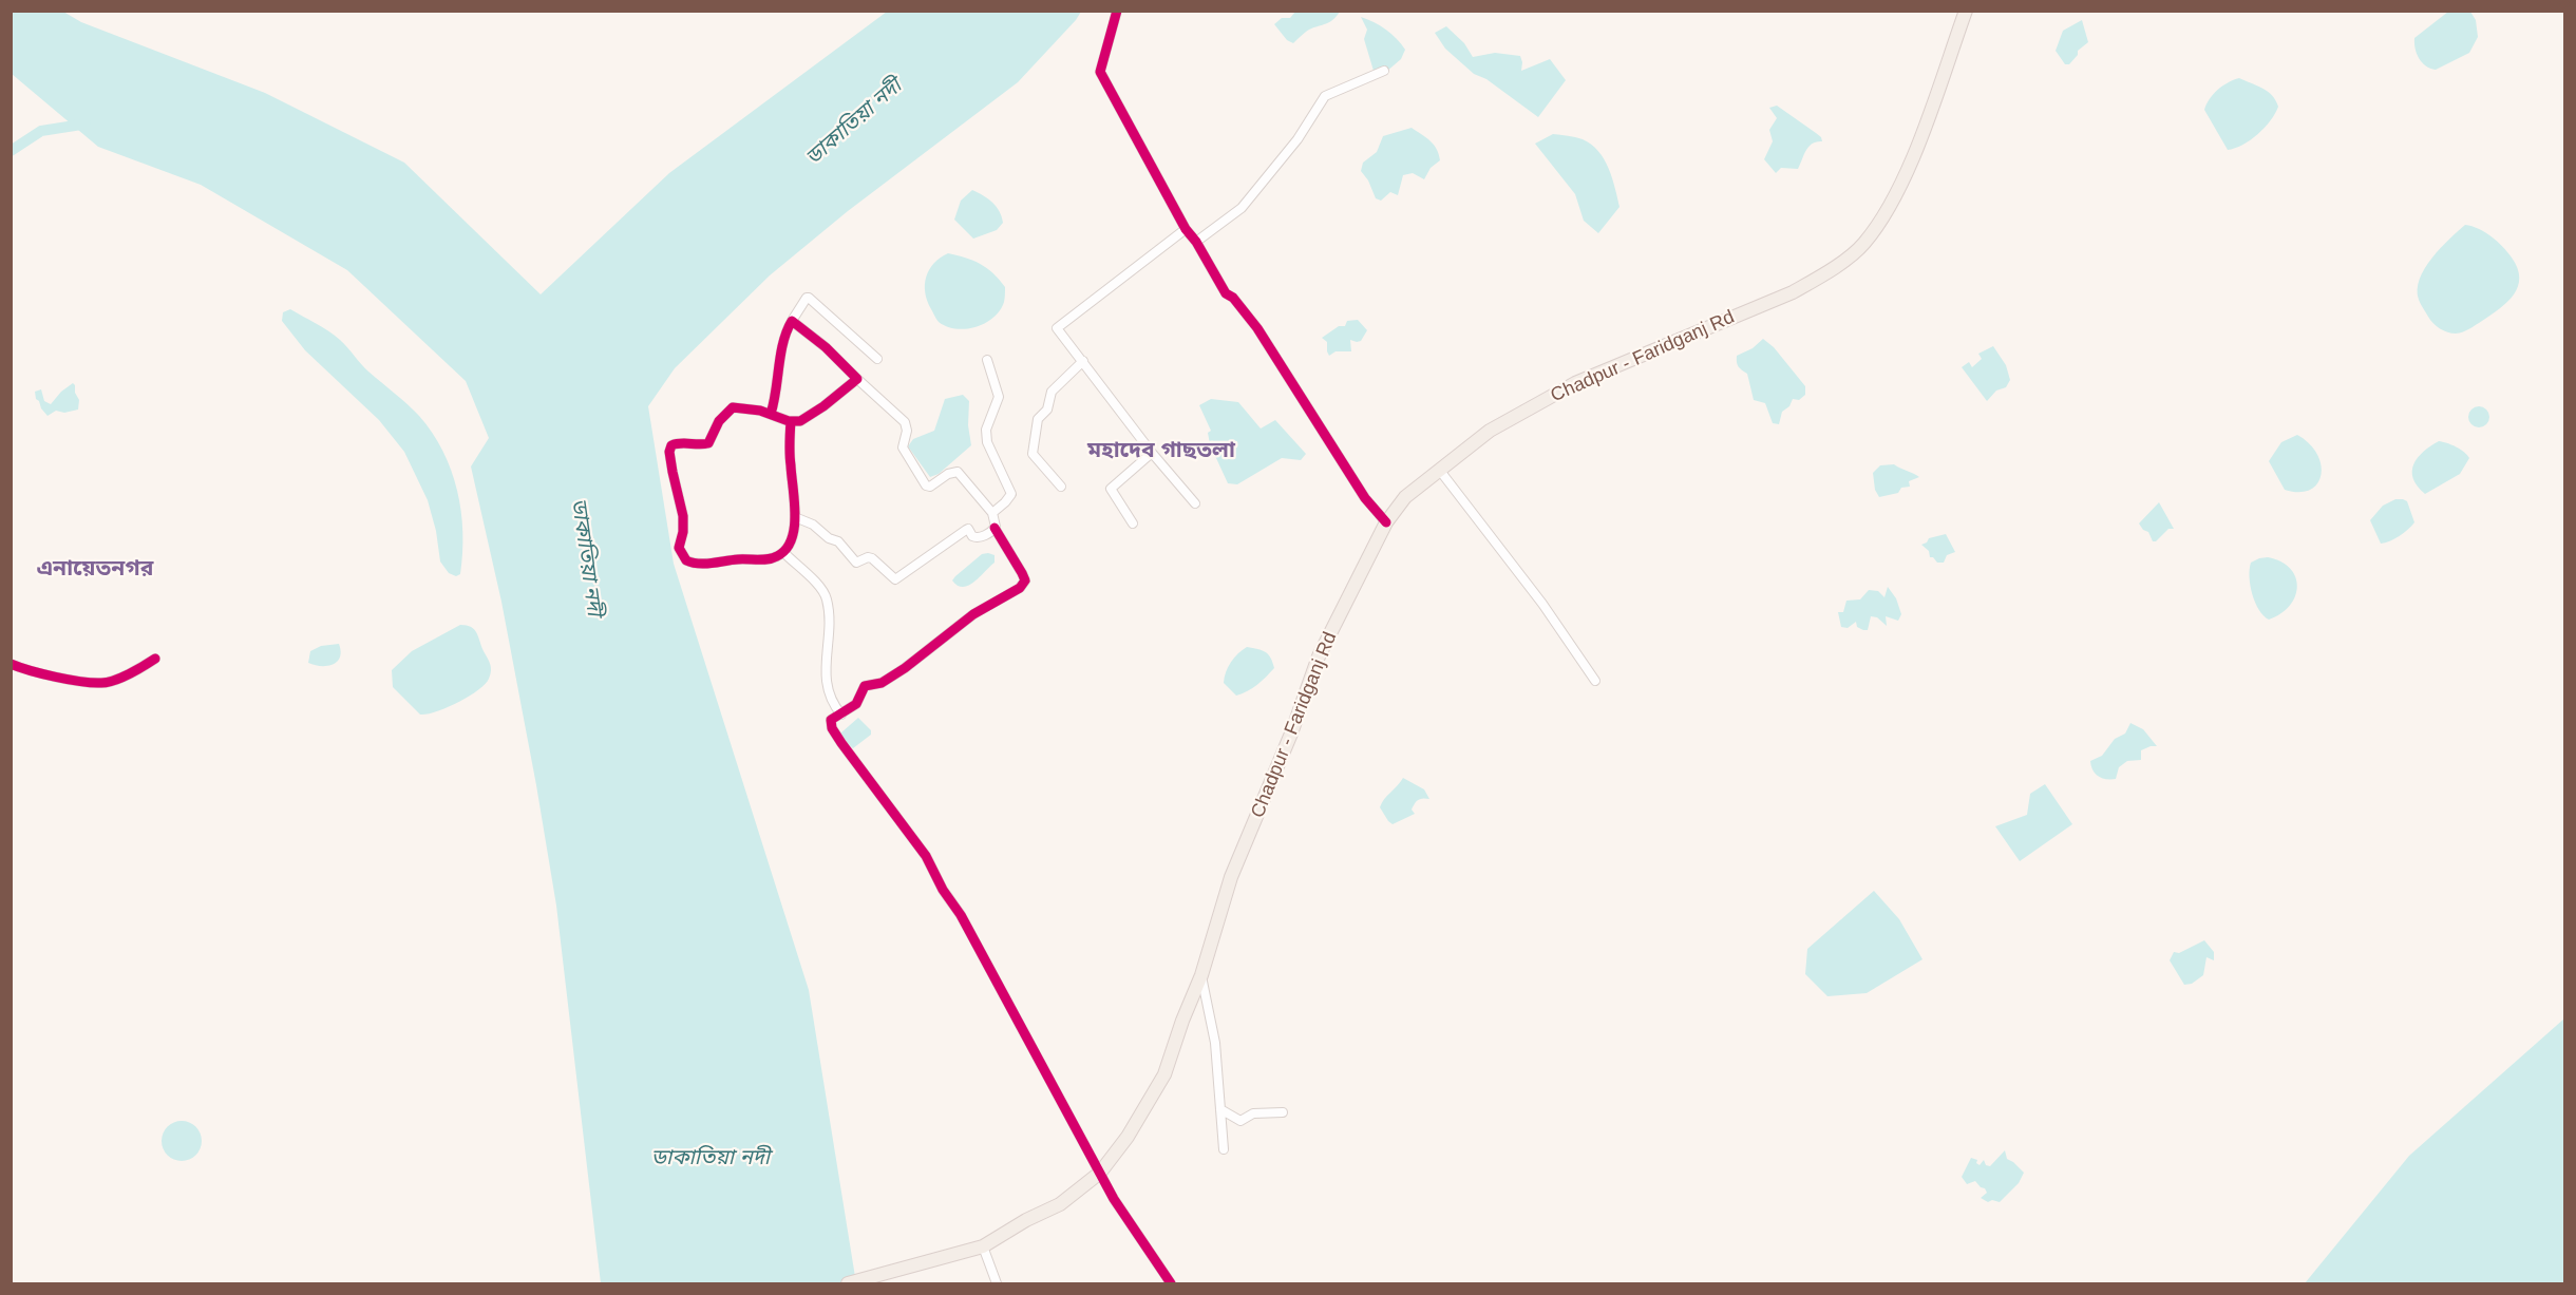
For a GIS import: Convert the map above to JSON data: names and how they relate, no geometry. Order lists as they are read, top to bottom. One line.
{"streets":{"main road":["Chadpur - Faridganj Rd"]},"districts":["মহাদেব গাছতলা","এনায়েতনগর"],"water":["ডাকাতিয়া নদী"]}
